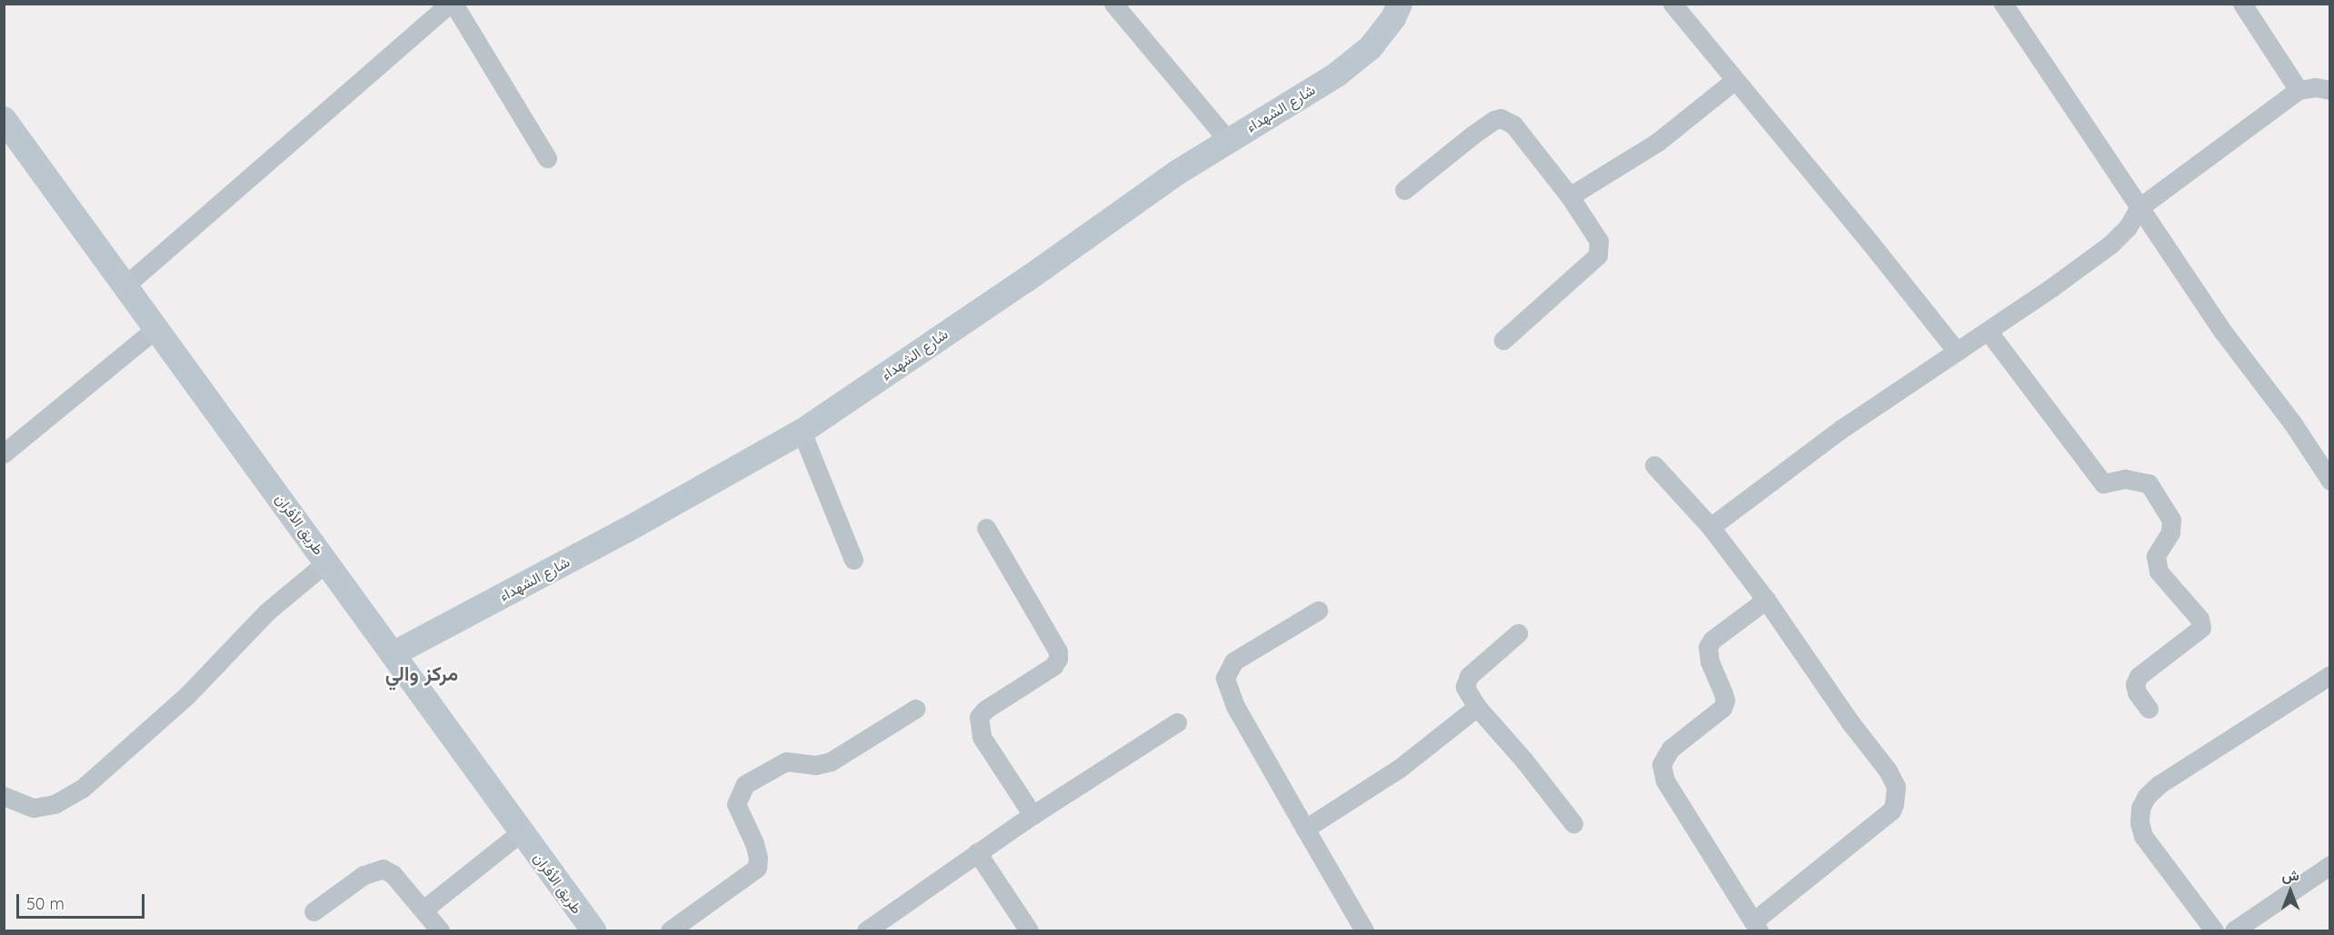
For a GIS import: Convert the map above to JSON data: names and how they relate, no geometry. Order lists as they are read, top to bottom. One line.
{"streets":{"street":["شارع الشهداء","طريق الأفران"]},"crossings":[["شارع الشهداء","طريق الأفران"]],"districts":["مركز والي"],"scale_bar":"50 m","north":"top"}
